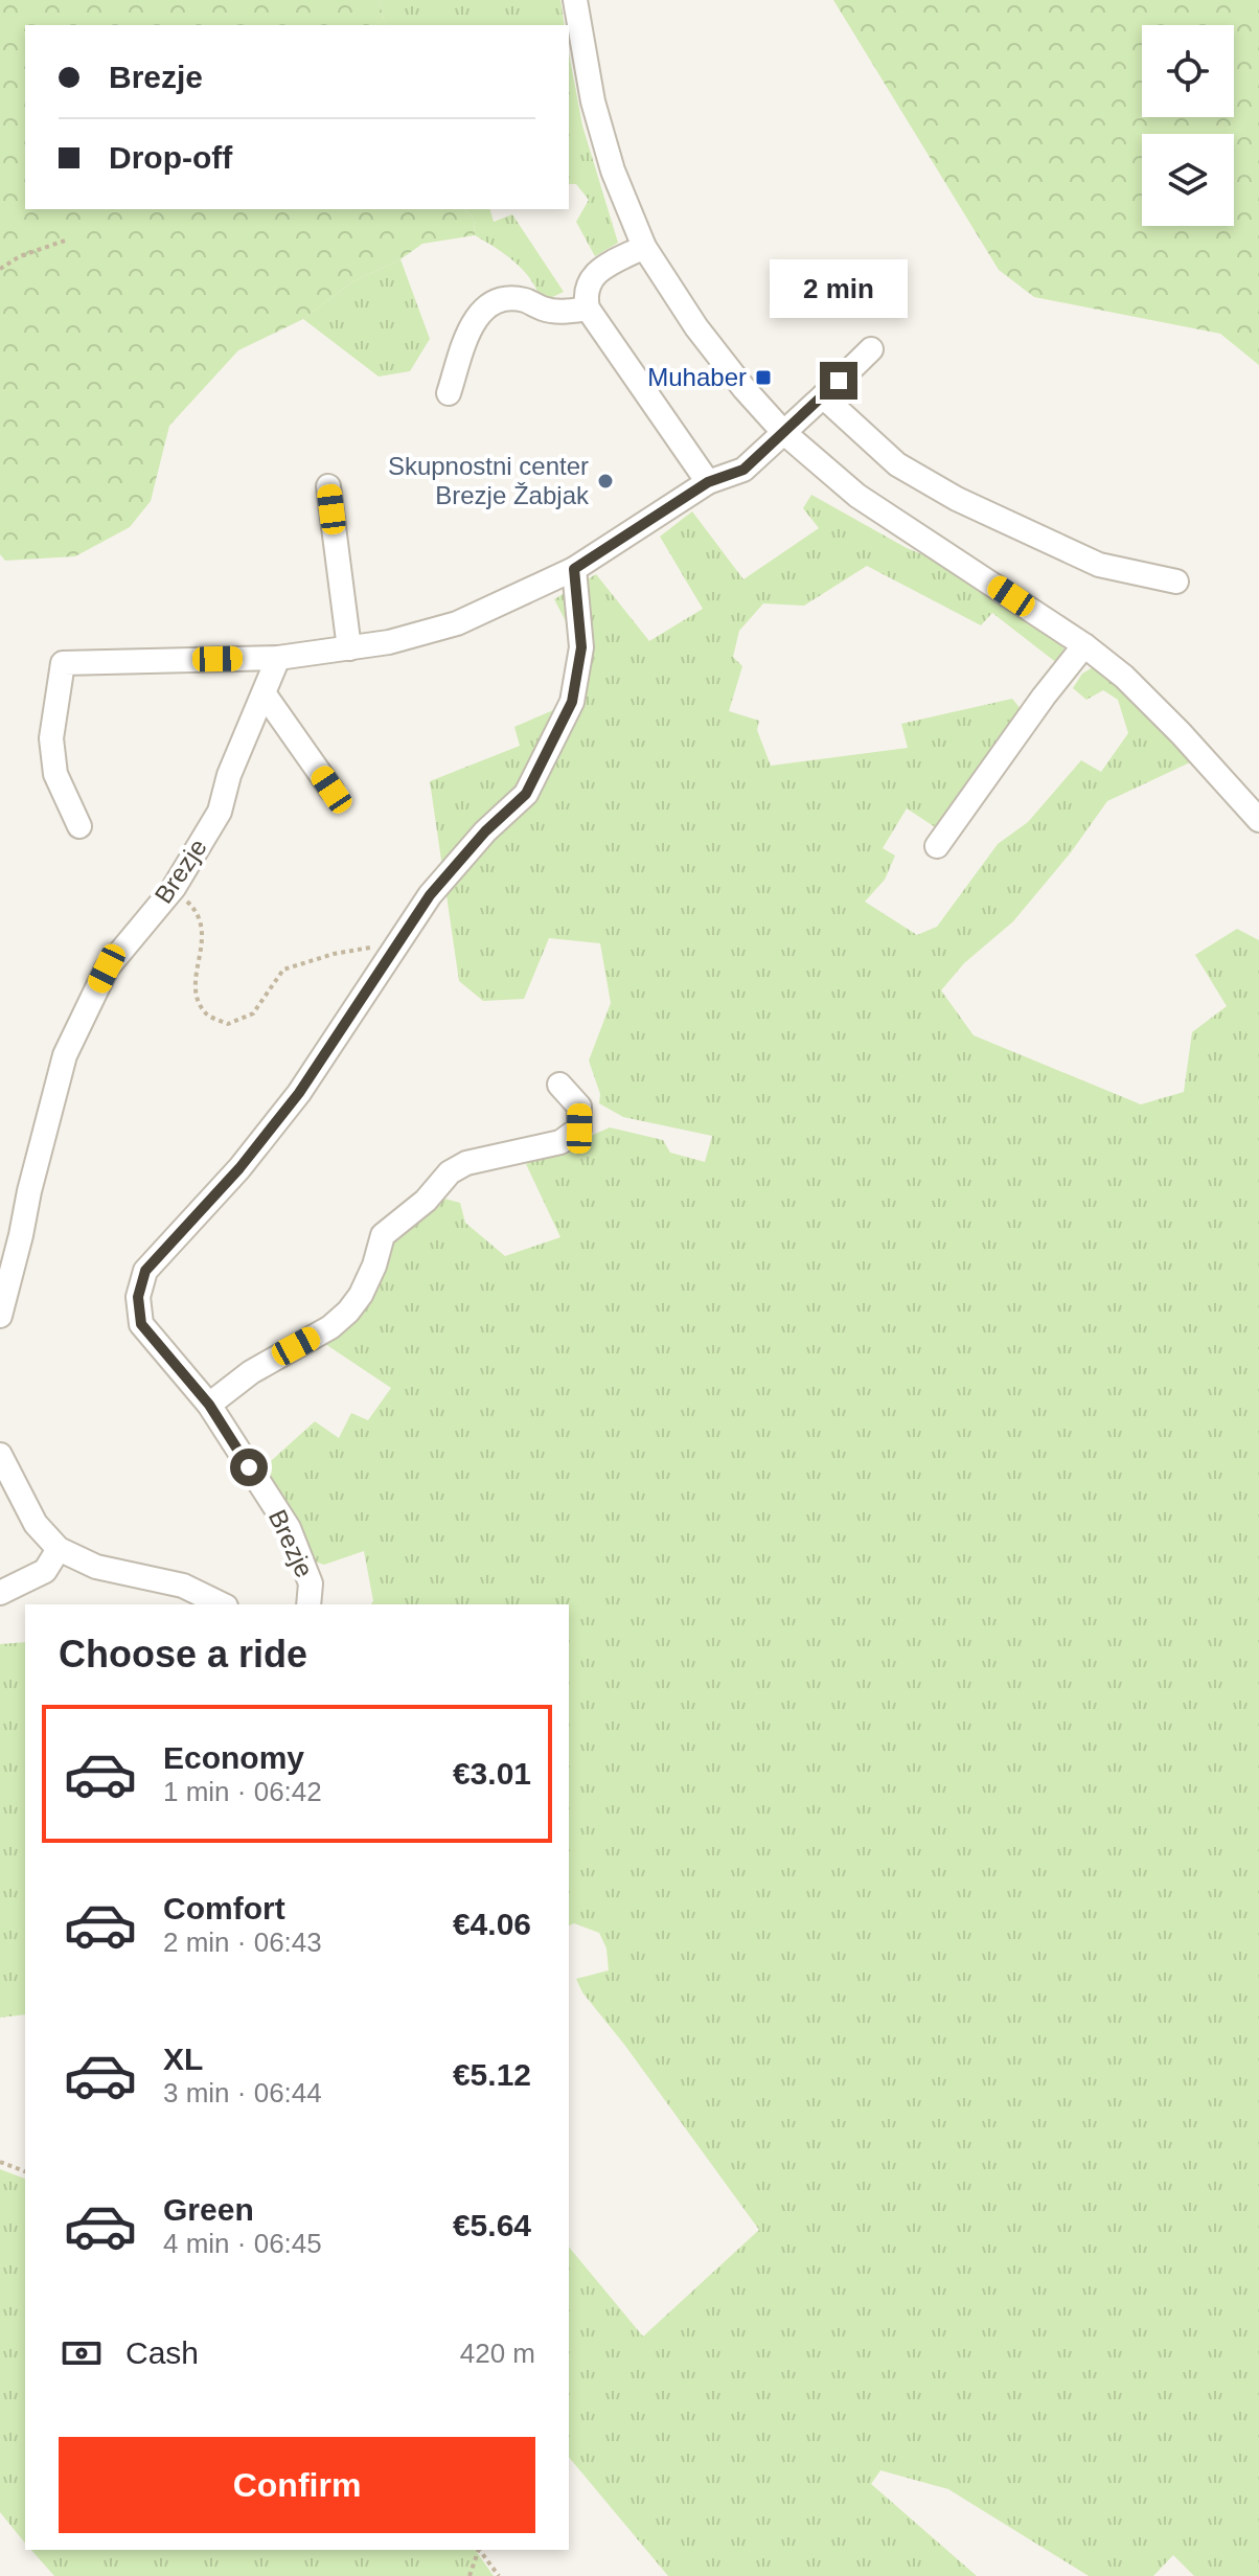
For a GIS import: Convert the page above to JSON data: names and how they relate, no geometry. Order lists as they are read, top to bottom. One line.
{"streets":{"street":["Brezje"]},"places":{"transit":["Muhaber"],"other":["Skupnostni center Brezje Žabjak"]},"page":{"banner":["Brezje","Drop-off"],"bubble":"2 min","heading":"Choose a ride","list":[{"name":"Economy","note":"1 min · 06:42","value":"€3.01"},{"name":"Comfort","note":"2 min · 06:43","value":"€4.06"},{"name":"XL","note":"3 min · 06:44","value":"€5.12"},{"name":"Green","note":"4 min · 06:45","value":"€5.64"}],"pay":["Cash","420 m"],"buttons":"Confirm"}}
